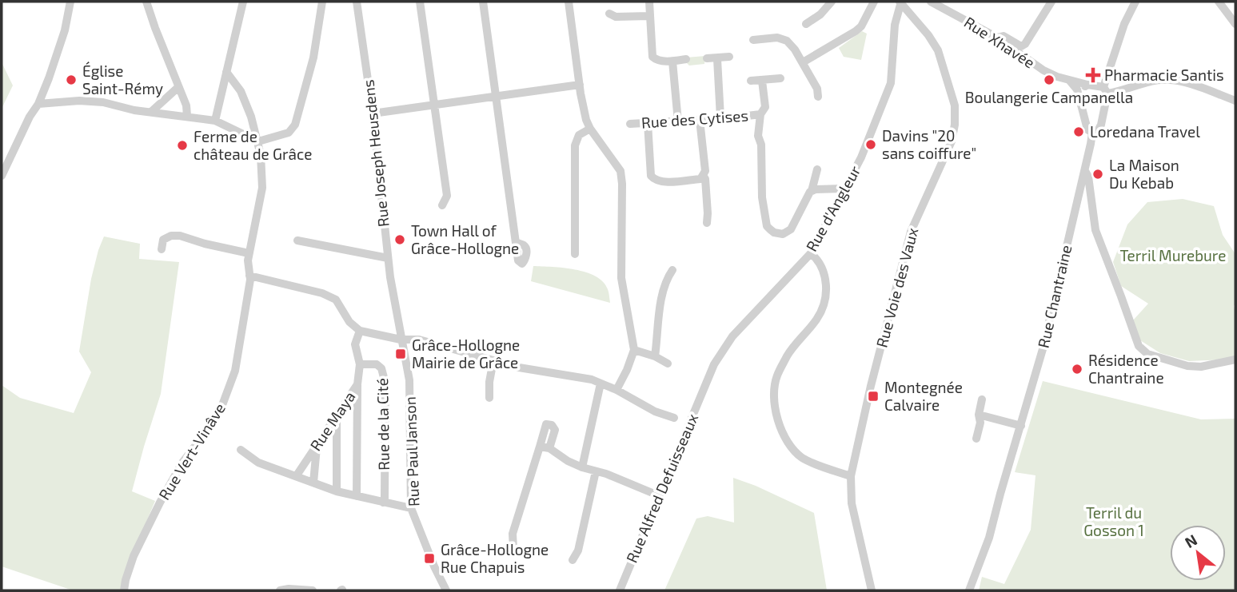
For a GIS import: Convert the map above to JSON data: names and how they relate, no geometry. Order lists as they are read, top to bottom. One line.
{"streets":{"street":["Rue Xhavée","Rue des Cytises","Rue Joseph Heusdens","Rue d'Angleur","Rue Voie des Vaux","Rue Chantraine","Rue Maya","Rue de la Cité","Rue Vert-Vinâve","Rue Paul Janson","Rue Alfred Defuisseaux"]},"crossings":[["Rue Xhavée","Rue Chantraine"],["Rue Joseph Heusdens","Rue Paul Janson"],["Rue d'Angleur","Rue Voie des Vaux"],["Rue d'Angleur","Rue Alfred Defuisseaux"],["Rue Maya","Rue de la Cité"]],"parks":["Terril Murebure","Terril du Gosson 1"],"places":{"health":["Pharmacie Santis"],"other":["Église Saint-Rémy","Boulangerie Campanella","Loredana Travel","Davins \"20 sans coiffure\"","Ferme de château de Grâce","La Maison Du Kebab","Town Hall of Grâce-Hollogne","Résidence Chantraine"],"transit":["Grâce-Hollogne Mairie de Grâce","Montegnée Calvaire","Grâce-Hollogne Rue Chapuis"]},"north":"top left"}
